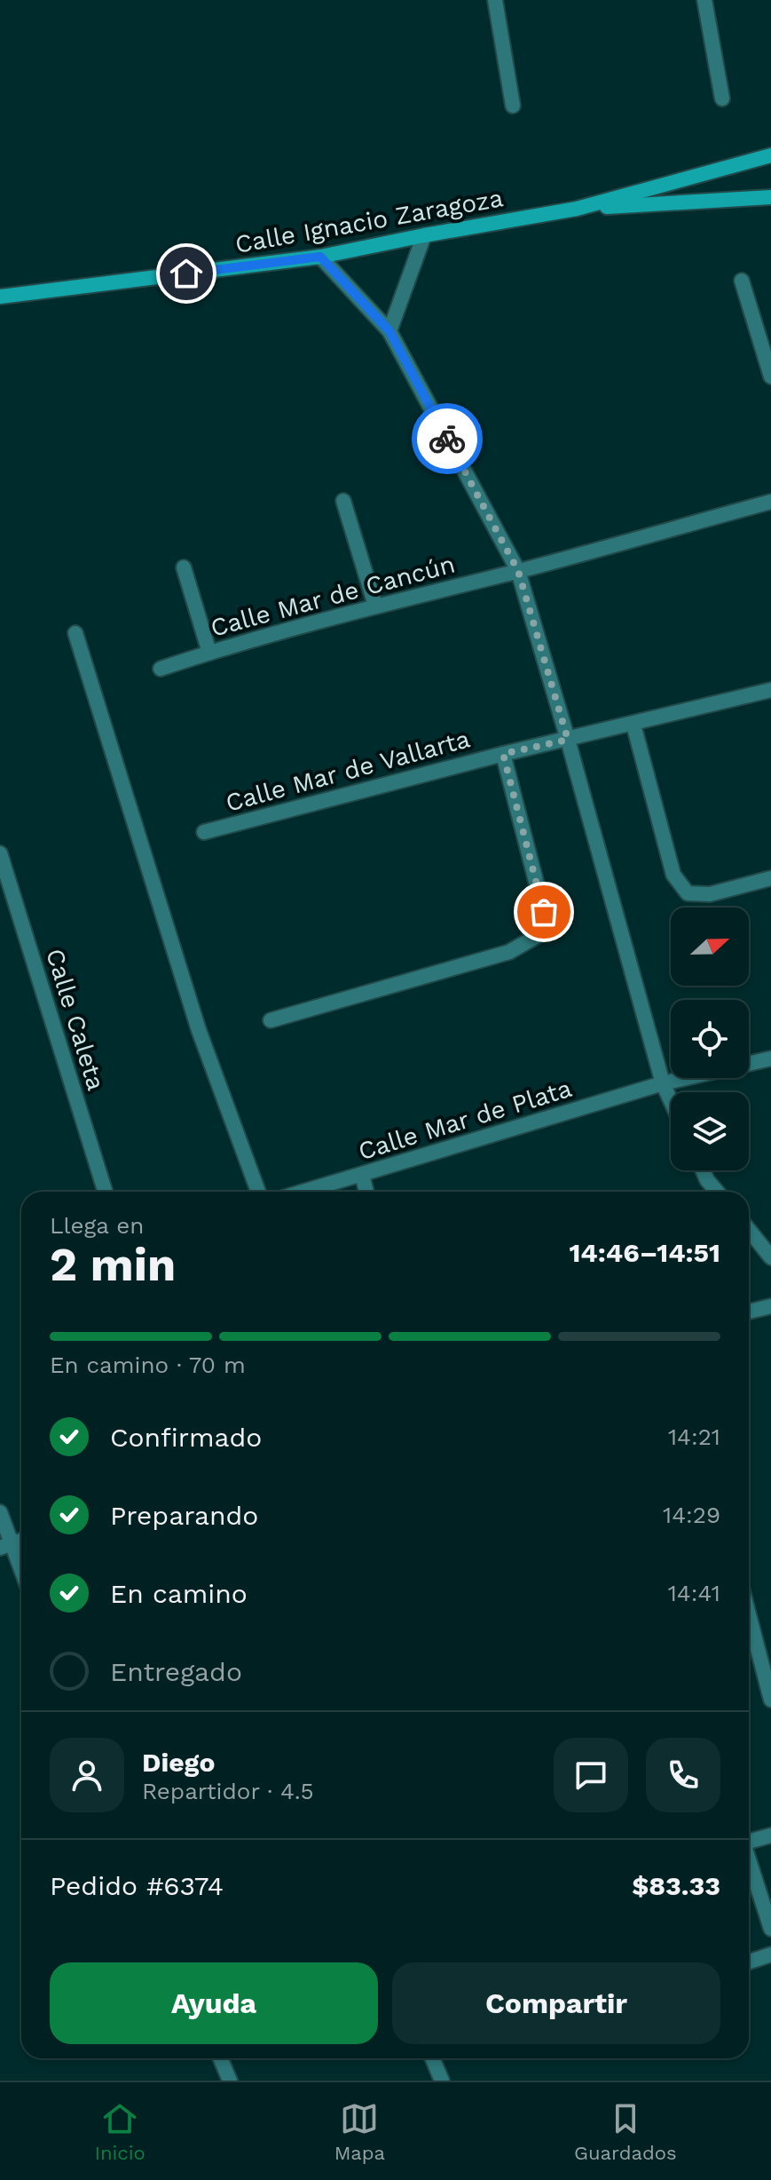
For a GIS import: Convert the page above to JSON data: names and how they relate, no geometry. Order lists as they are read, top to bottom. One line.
{"streets":{"main road":["Calle Ignacio Zaragoza"],"street":["Calle Mar de Cancún","Calle Mar de Vallarta","Calle Caleta","Calle Mar de Plata"]},"north":"right","page":{"heading":["2 min","Llega en","14:46–14:51"],"panel":["Diego","Repartidor · 4.5","Pedido #6374","$83.33"],"bar":"En camino · 70 m","list":[["Confirmado","14:21"],["Preparando","14:29"],["En camino","14:41"],"Entregado"],"buttons":["Ayuda","Compartir"],"tabs":["Inicio","Mapa","Guardados"]}}
